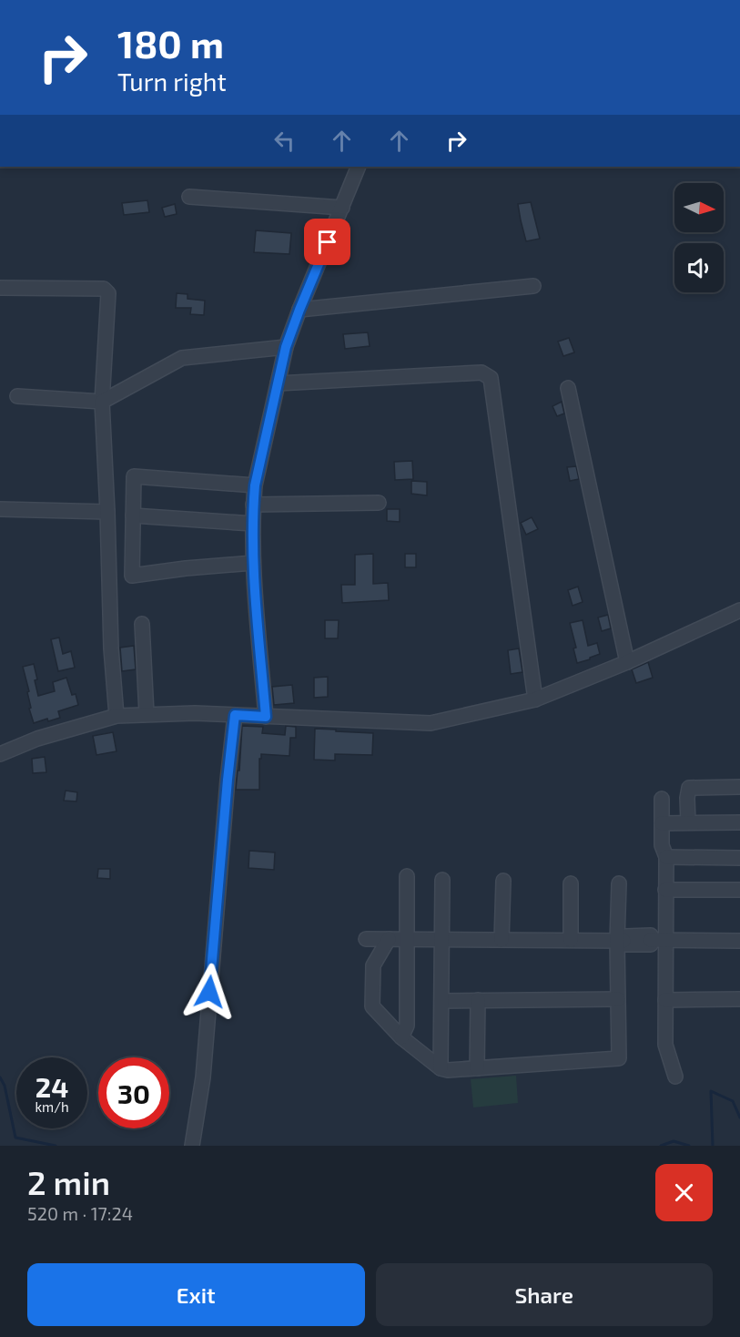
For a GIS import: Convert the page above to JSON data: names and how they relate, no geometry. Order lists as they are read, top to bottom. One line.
{"north":"right","page":{"turn":["180 m","Turn right"],"speed":"24 km/h","limit":"30","heading":["2 min","520 m · 17:24"],"buttons":["Exit","Share"]}}
